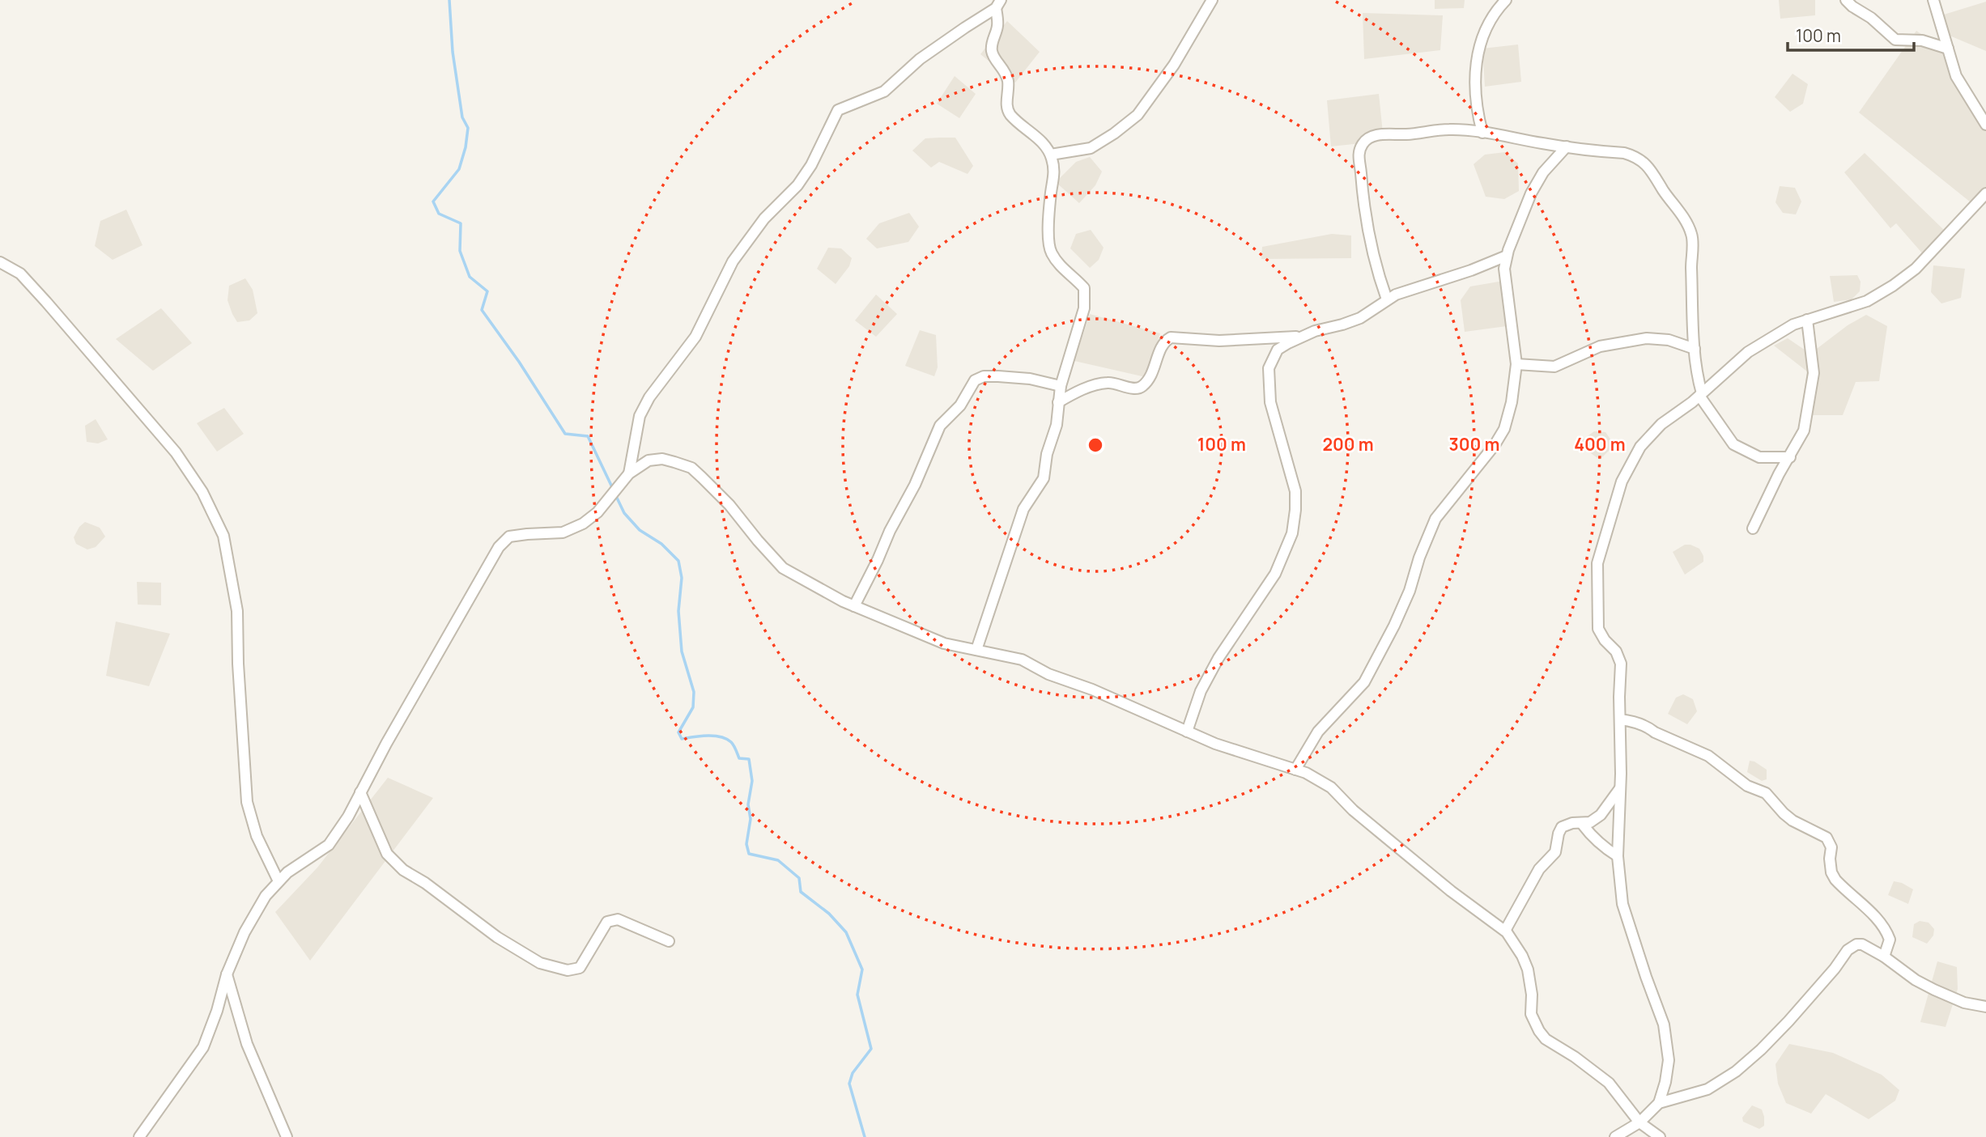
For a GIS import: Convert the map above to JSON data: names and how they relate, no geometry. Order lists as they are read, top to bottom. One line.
{"scale_bar":"100 m","rings":["100 m","200 m","300 m","400 m"]}
